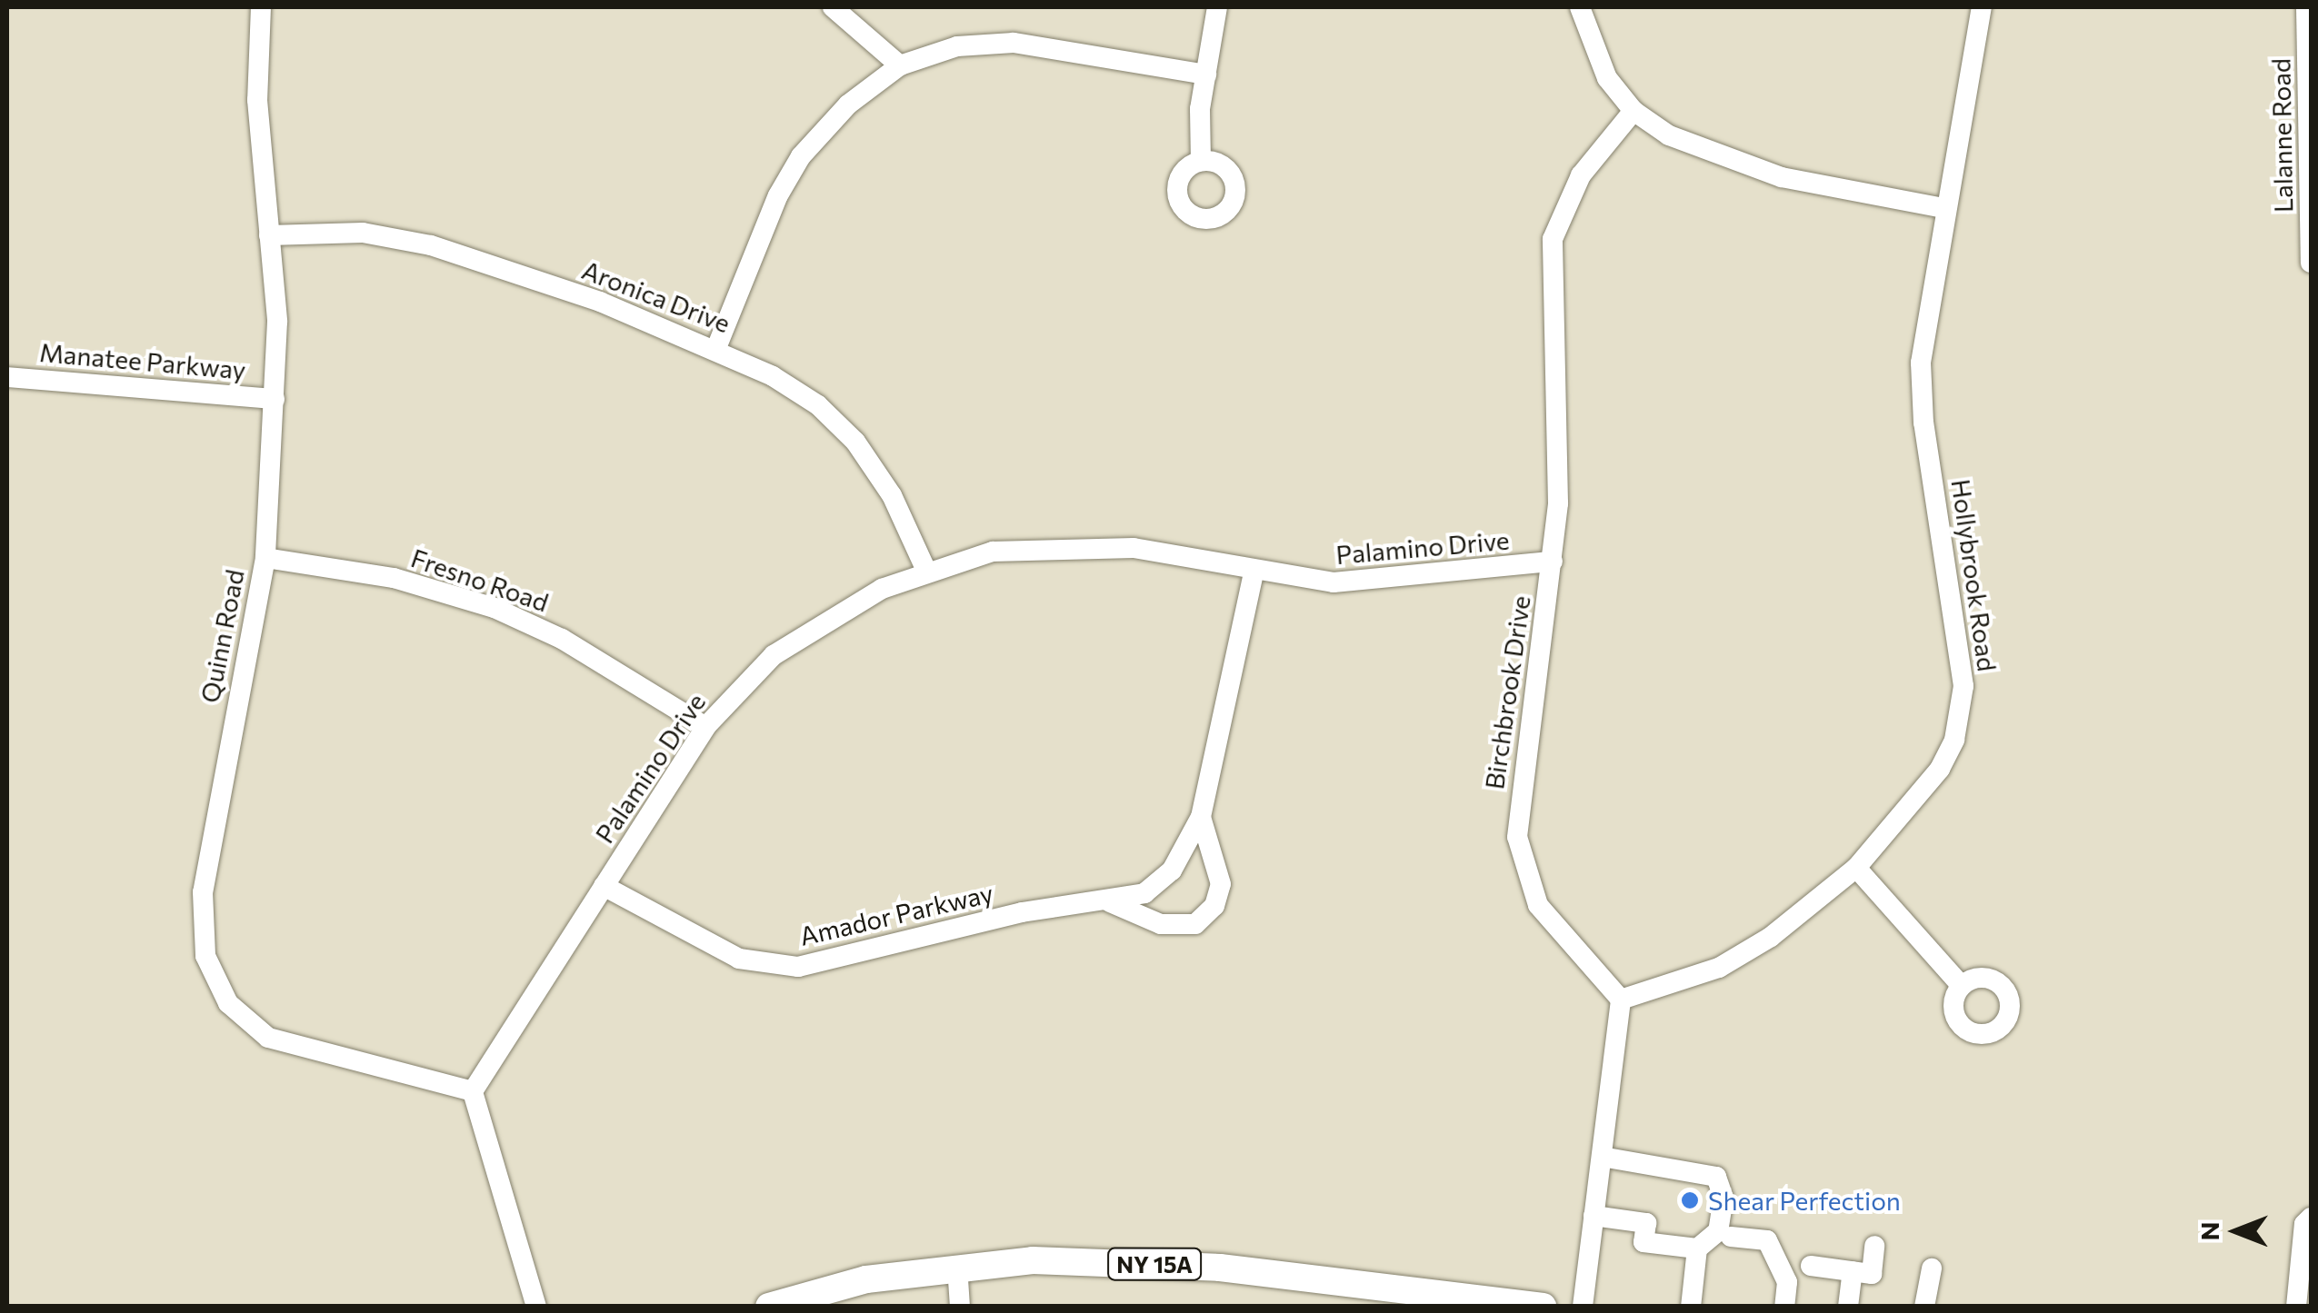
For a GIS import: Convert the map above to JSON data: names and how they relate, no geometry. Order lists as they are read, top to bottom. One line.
{"streets":{"main road":["NY 15A"],"street":["Lalanne Road","Aronica Drive","Manatee Parkway","Palamino Drive","Hollybrook Road","Fresno Road","Quinn Road","Birchbrook Drive","Amador Parkway"]},"crossings":[["Aronica Drive","Palamino Drive"],["Aronica Drive","Quinn Road"],["Manatee Parkway","Quinn Road"],["Palamino Drive","Fresno Road"],["Palamino Drive","Quinn Road"],["Palamino Drive","Birchbrook Drive"],["Palamino Drive","Amador Parkway"],["Hollybrook Road","Birchbrook Drive"],["Fresno Road","Quinn Road"]],"places":["Shear Perfection"],"north":"left"}
